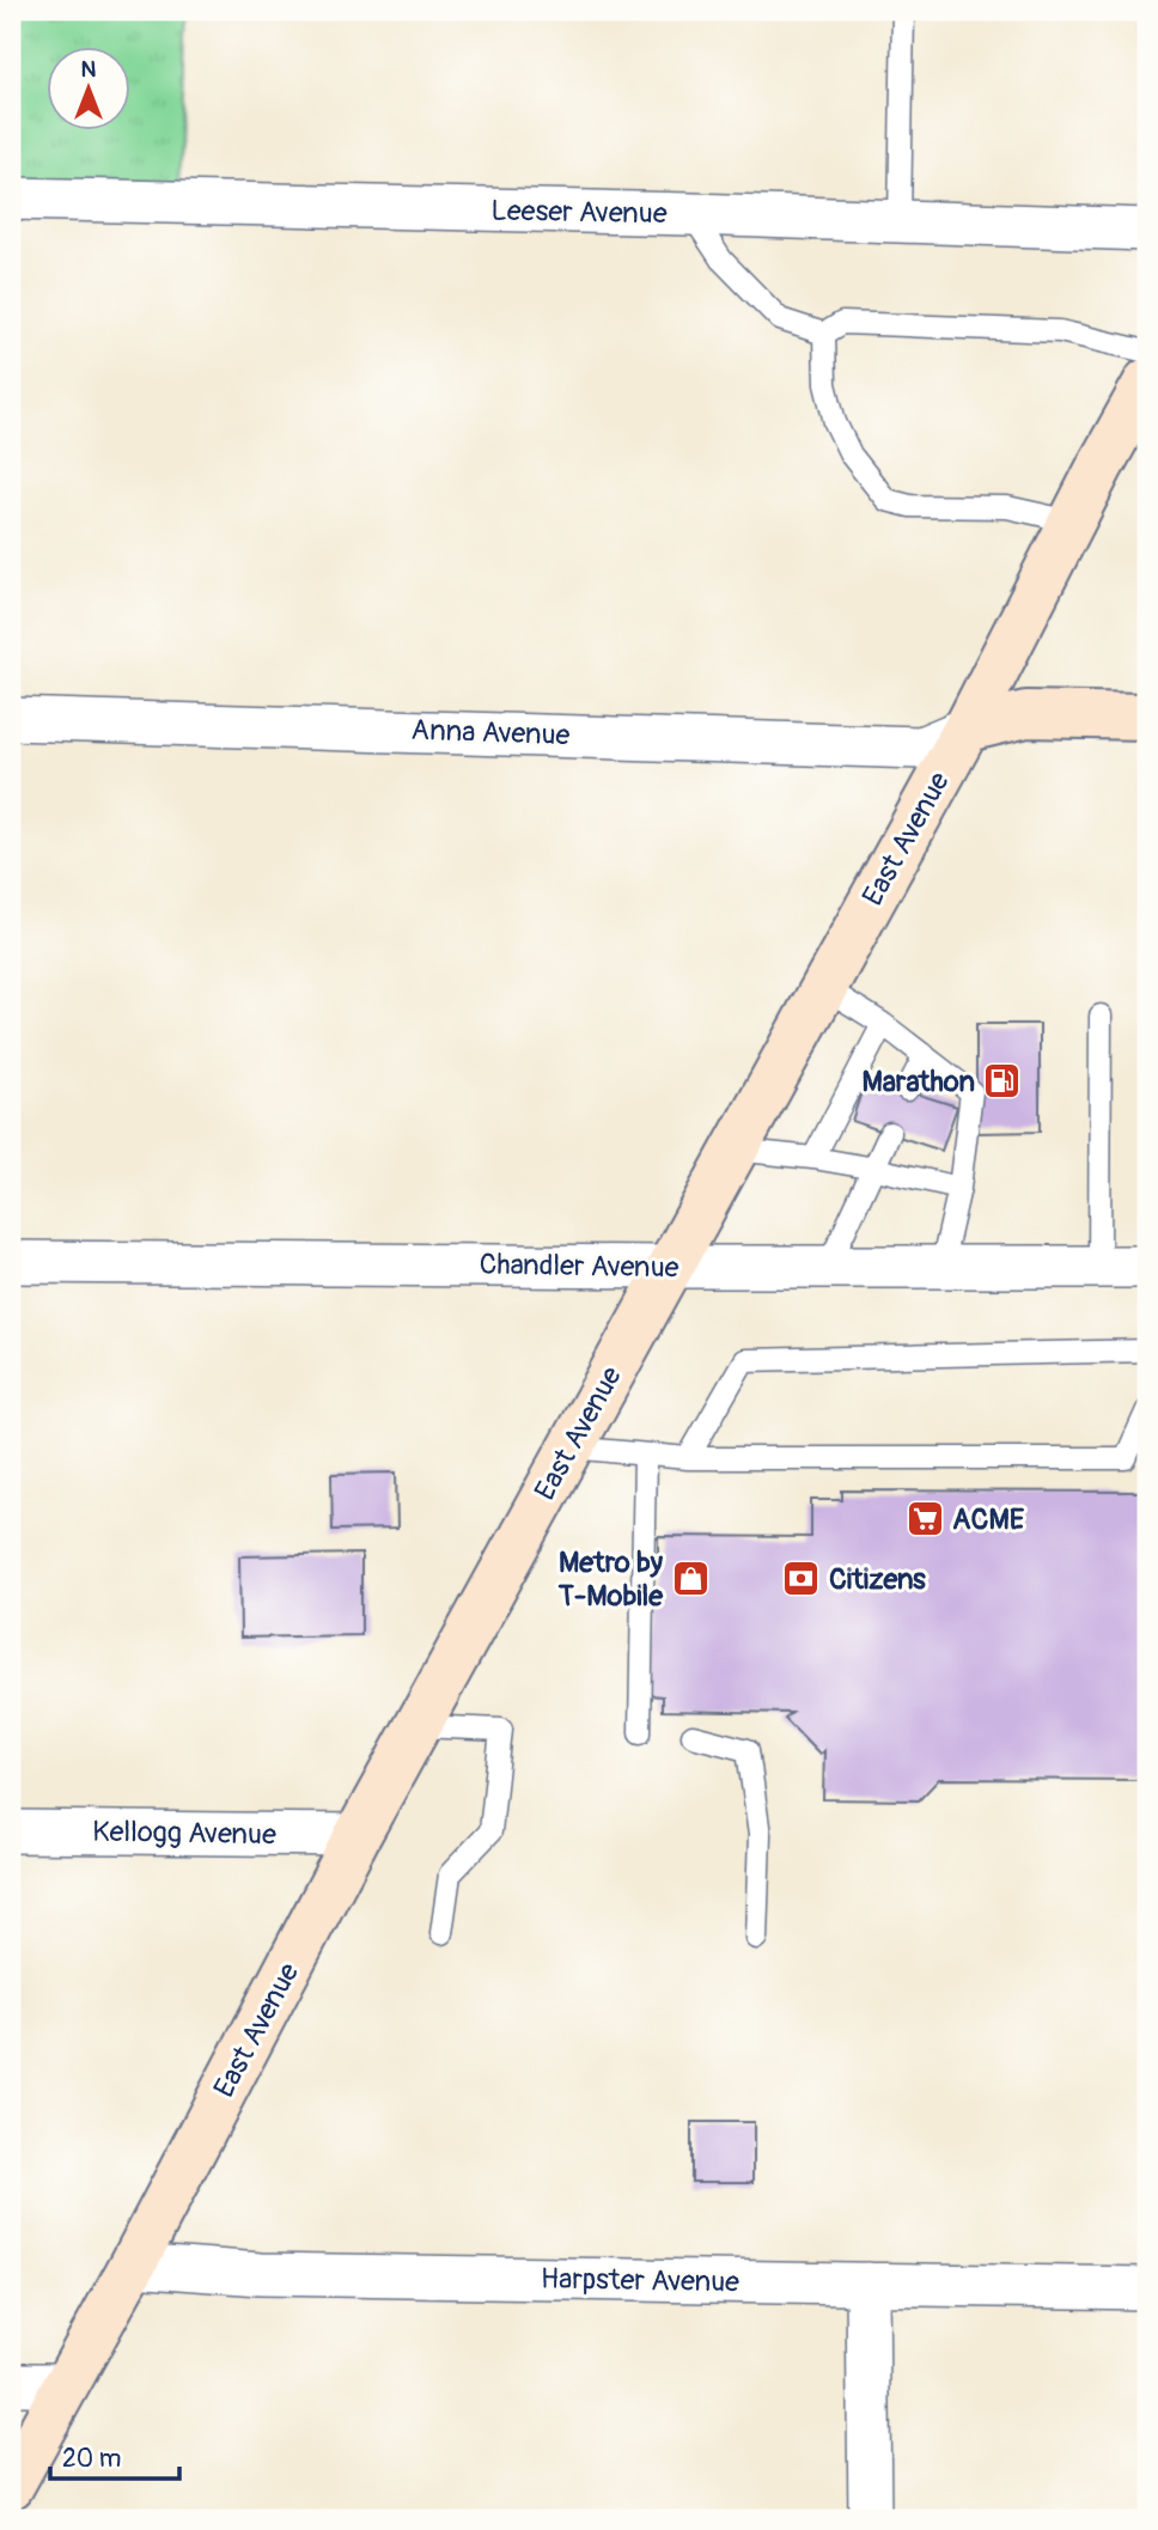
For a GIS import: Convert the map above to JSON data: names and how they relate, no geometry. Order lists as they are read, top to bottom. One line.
{"streets":{"main road":["East Avenue"],"street":["Leeser Avenue","Anna Avenue","Chandler Avenue","Kellogg Avenue","Harpster Avenue"]},"crossings":[["Anna Avenue","East Avenue"],["East Avenue","Chandler Avenue"],["East Avenue","Kellogg Avenue"],["East Avenue","Harpster Avenue"]],"places":{"fuel station":["Marathon"],"supermarket":["ACME"],"shop":["Metro by T-Mobile"],"bank":["Citizens"]},"scale_bar":"20 m","north":"top"}
